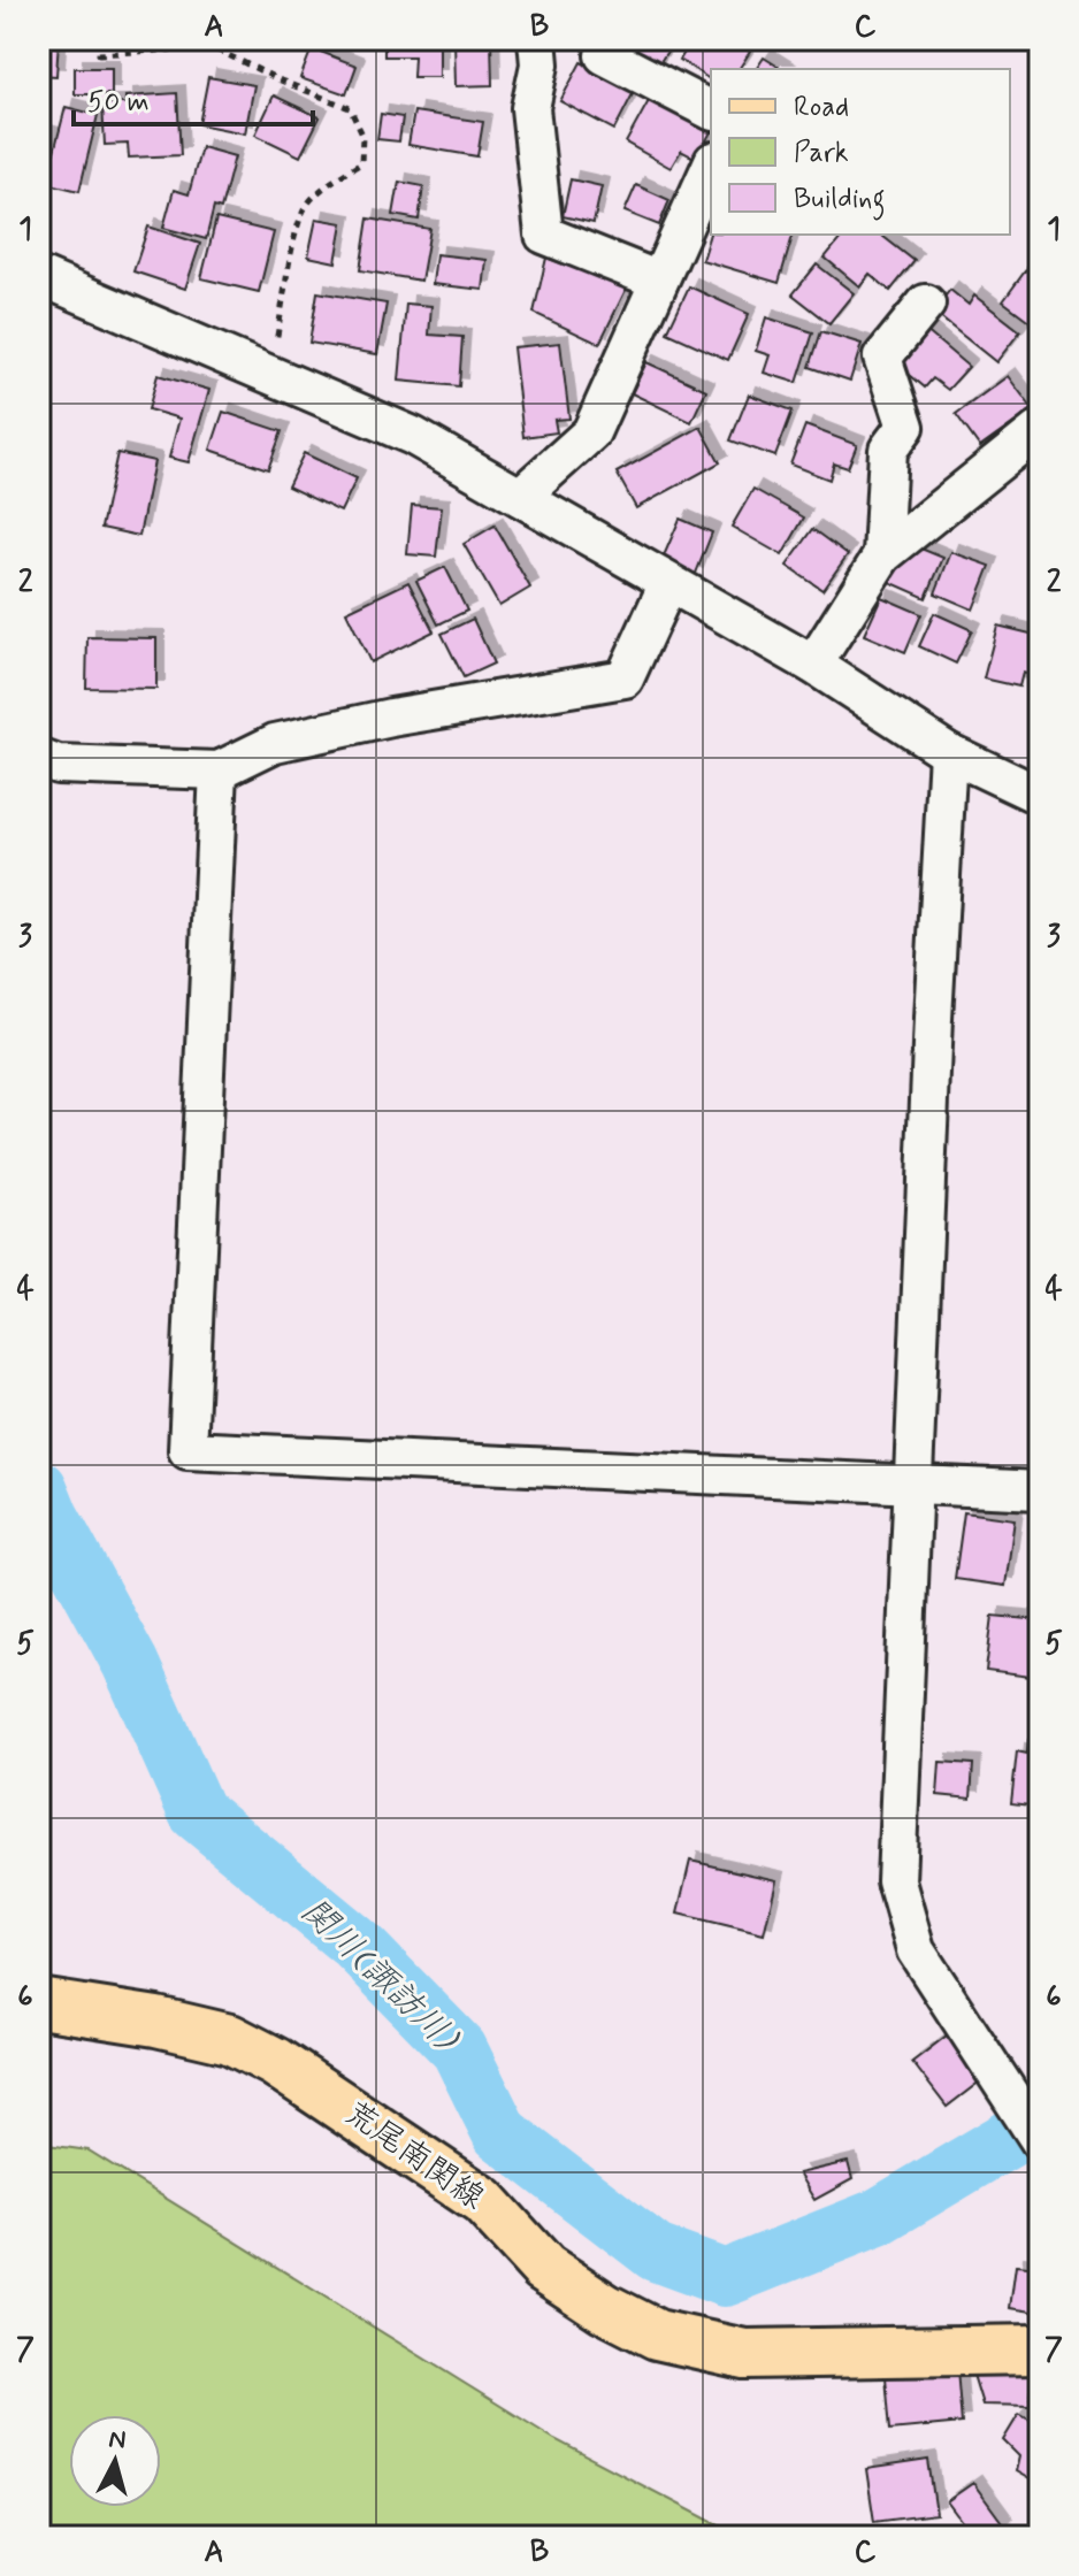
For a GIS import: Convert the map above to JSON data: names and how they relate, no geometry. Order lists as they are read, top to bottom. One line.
{"streets":{"main road":["荒尾南関線"]},"water":["関川(諏訪川)"],"legend":["Road","Park","Building"],"scale_bar":"50 m","north":"top","grid":{"columns":["A","B","C"],"rows":["1","2","3","4","5","6","7"]}}
